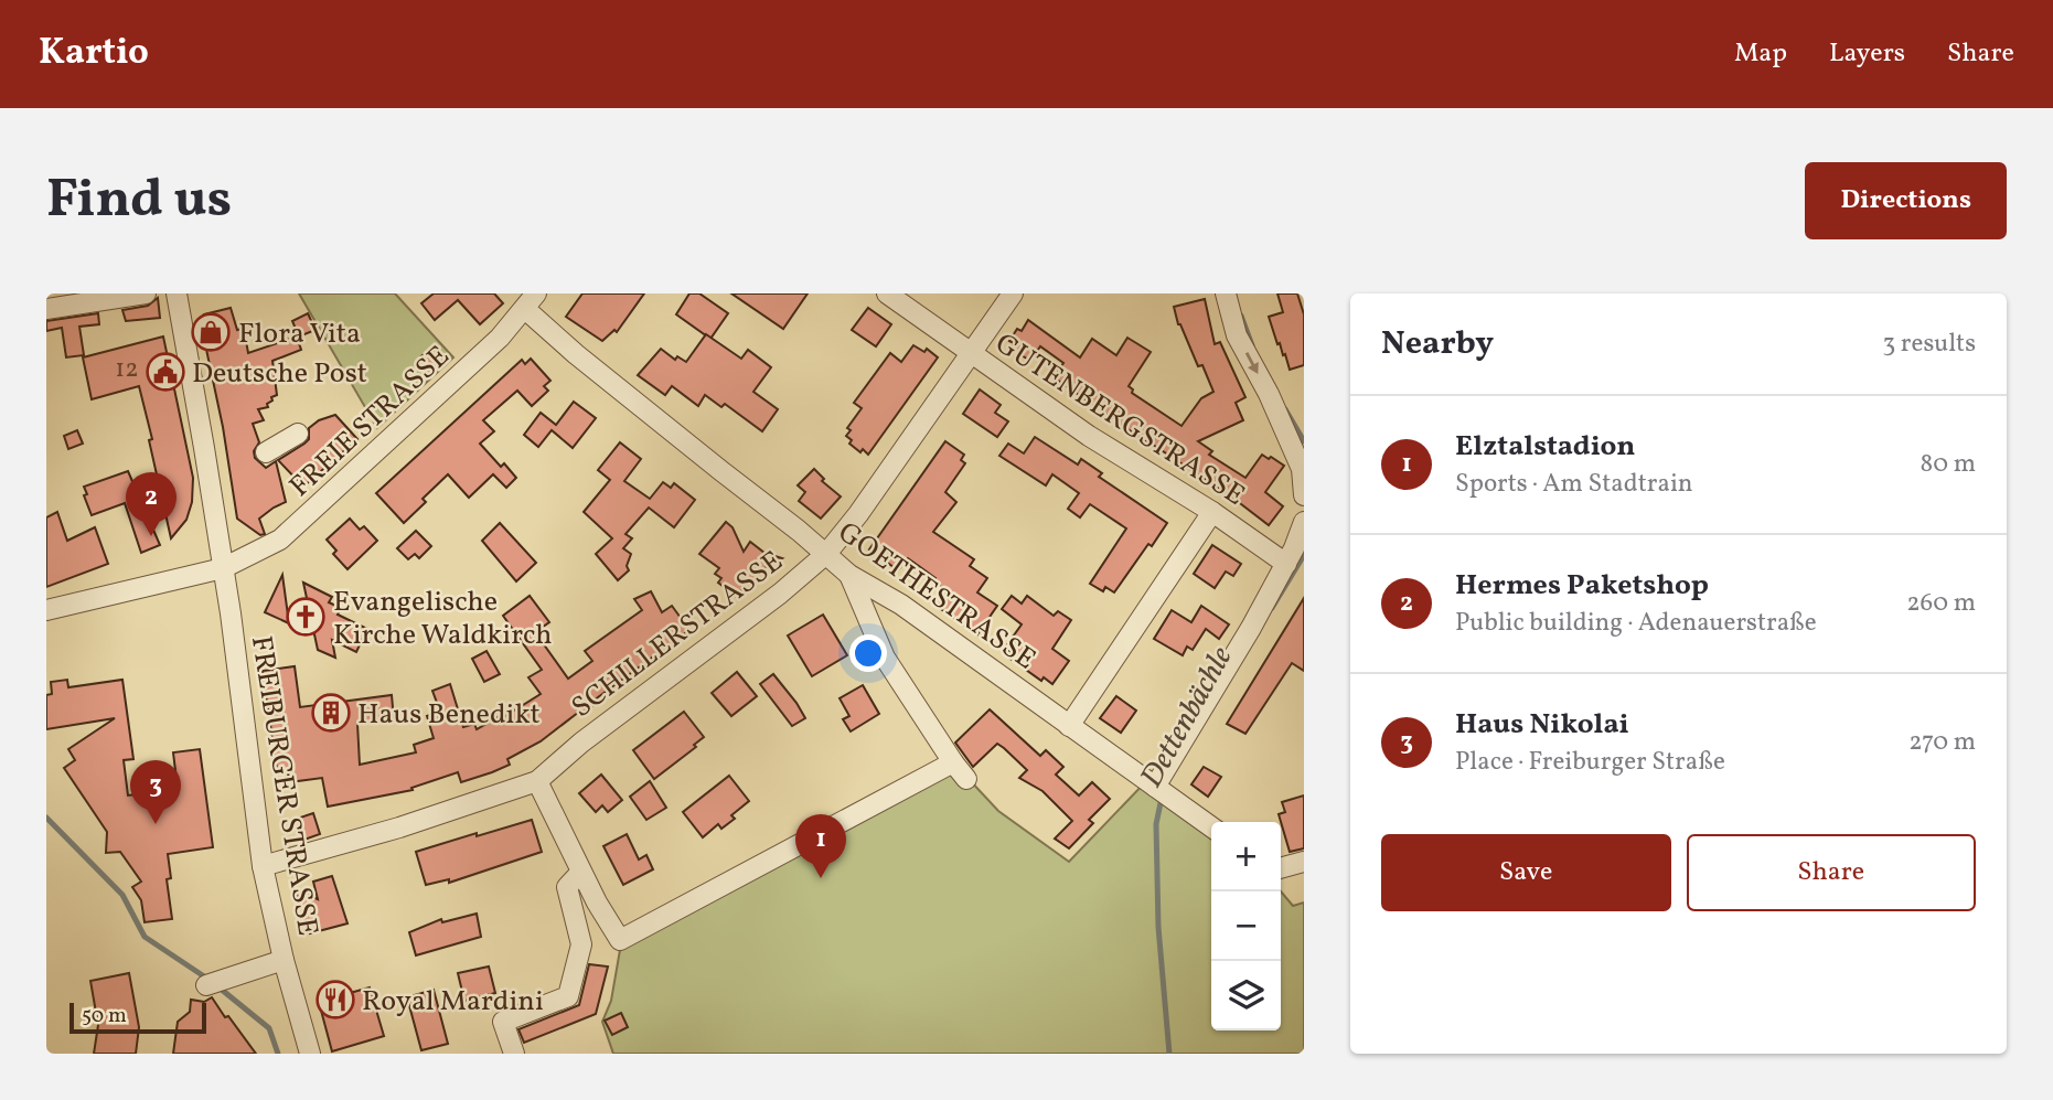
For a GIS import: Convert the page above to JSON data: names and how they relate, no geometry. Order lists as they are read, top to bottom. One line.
{"streets":{"street":["GUTENBERGSTRASSE","FREIE STRASSE","GOETHESTRASSE","SCHILLERSTRASSE","FREIBURGER STRASSE"]},"crossings":[["GUTENBERGSTRASSE","SCHILLERSTRASSE"],["FREIE STRASSE","GOETHESTRASSE"],["FREIE STRASSE","FREIBURGER STRASSE"],["GOETHESTRASSE","SCHILLERSTRASSE"],["SCHILLERSTRASSE","FREIBURGER STRASSE"]],"water":["Dettenbächle"],"places":{"shop":["Flora Vita"],"public building":["Deutsche Post"],"church":["Evangelische Kirche Waldkirch"],"building":["Haus Benedikt"],"restaurant":["Royal Mardini"]},"house_numbers":["12"],"scale_bar":"50 m","page":{"header":"Kartio","nav":["Map","Layers","Share"],"buttons":["Directions",["Save","Share"]],"title":"Find us","heading":["Nearby","3 results"],"list":[{"mark":"1","name":"Elztalstadion","note":"Sports · Am Stadtrain","value":"80 m"},{"mark":"2","name":"Hermes Paketshop","note":"Public building · Adenauerstraße","value":"260 m"},{"mark":"3","name":"Haus Nikolai","note":"Place · Freiburger Straße","value":"270 m"}],"pins":["2","3","1"],"map_buttons":["+","−"],"scale":"50 m"}}
